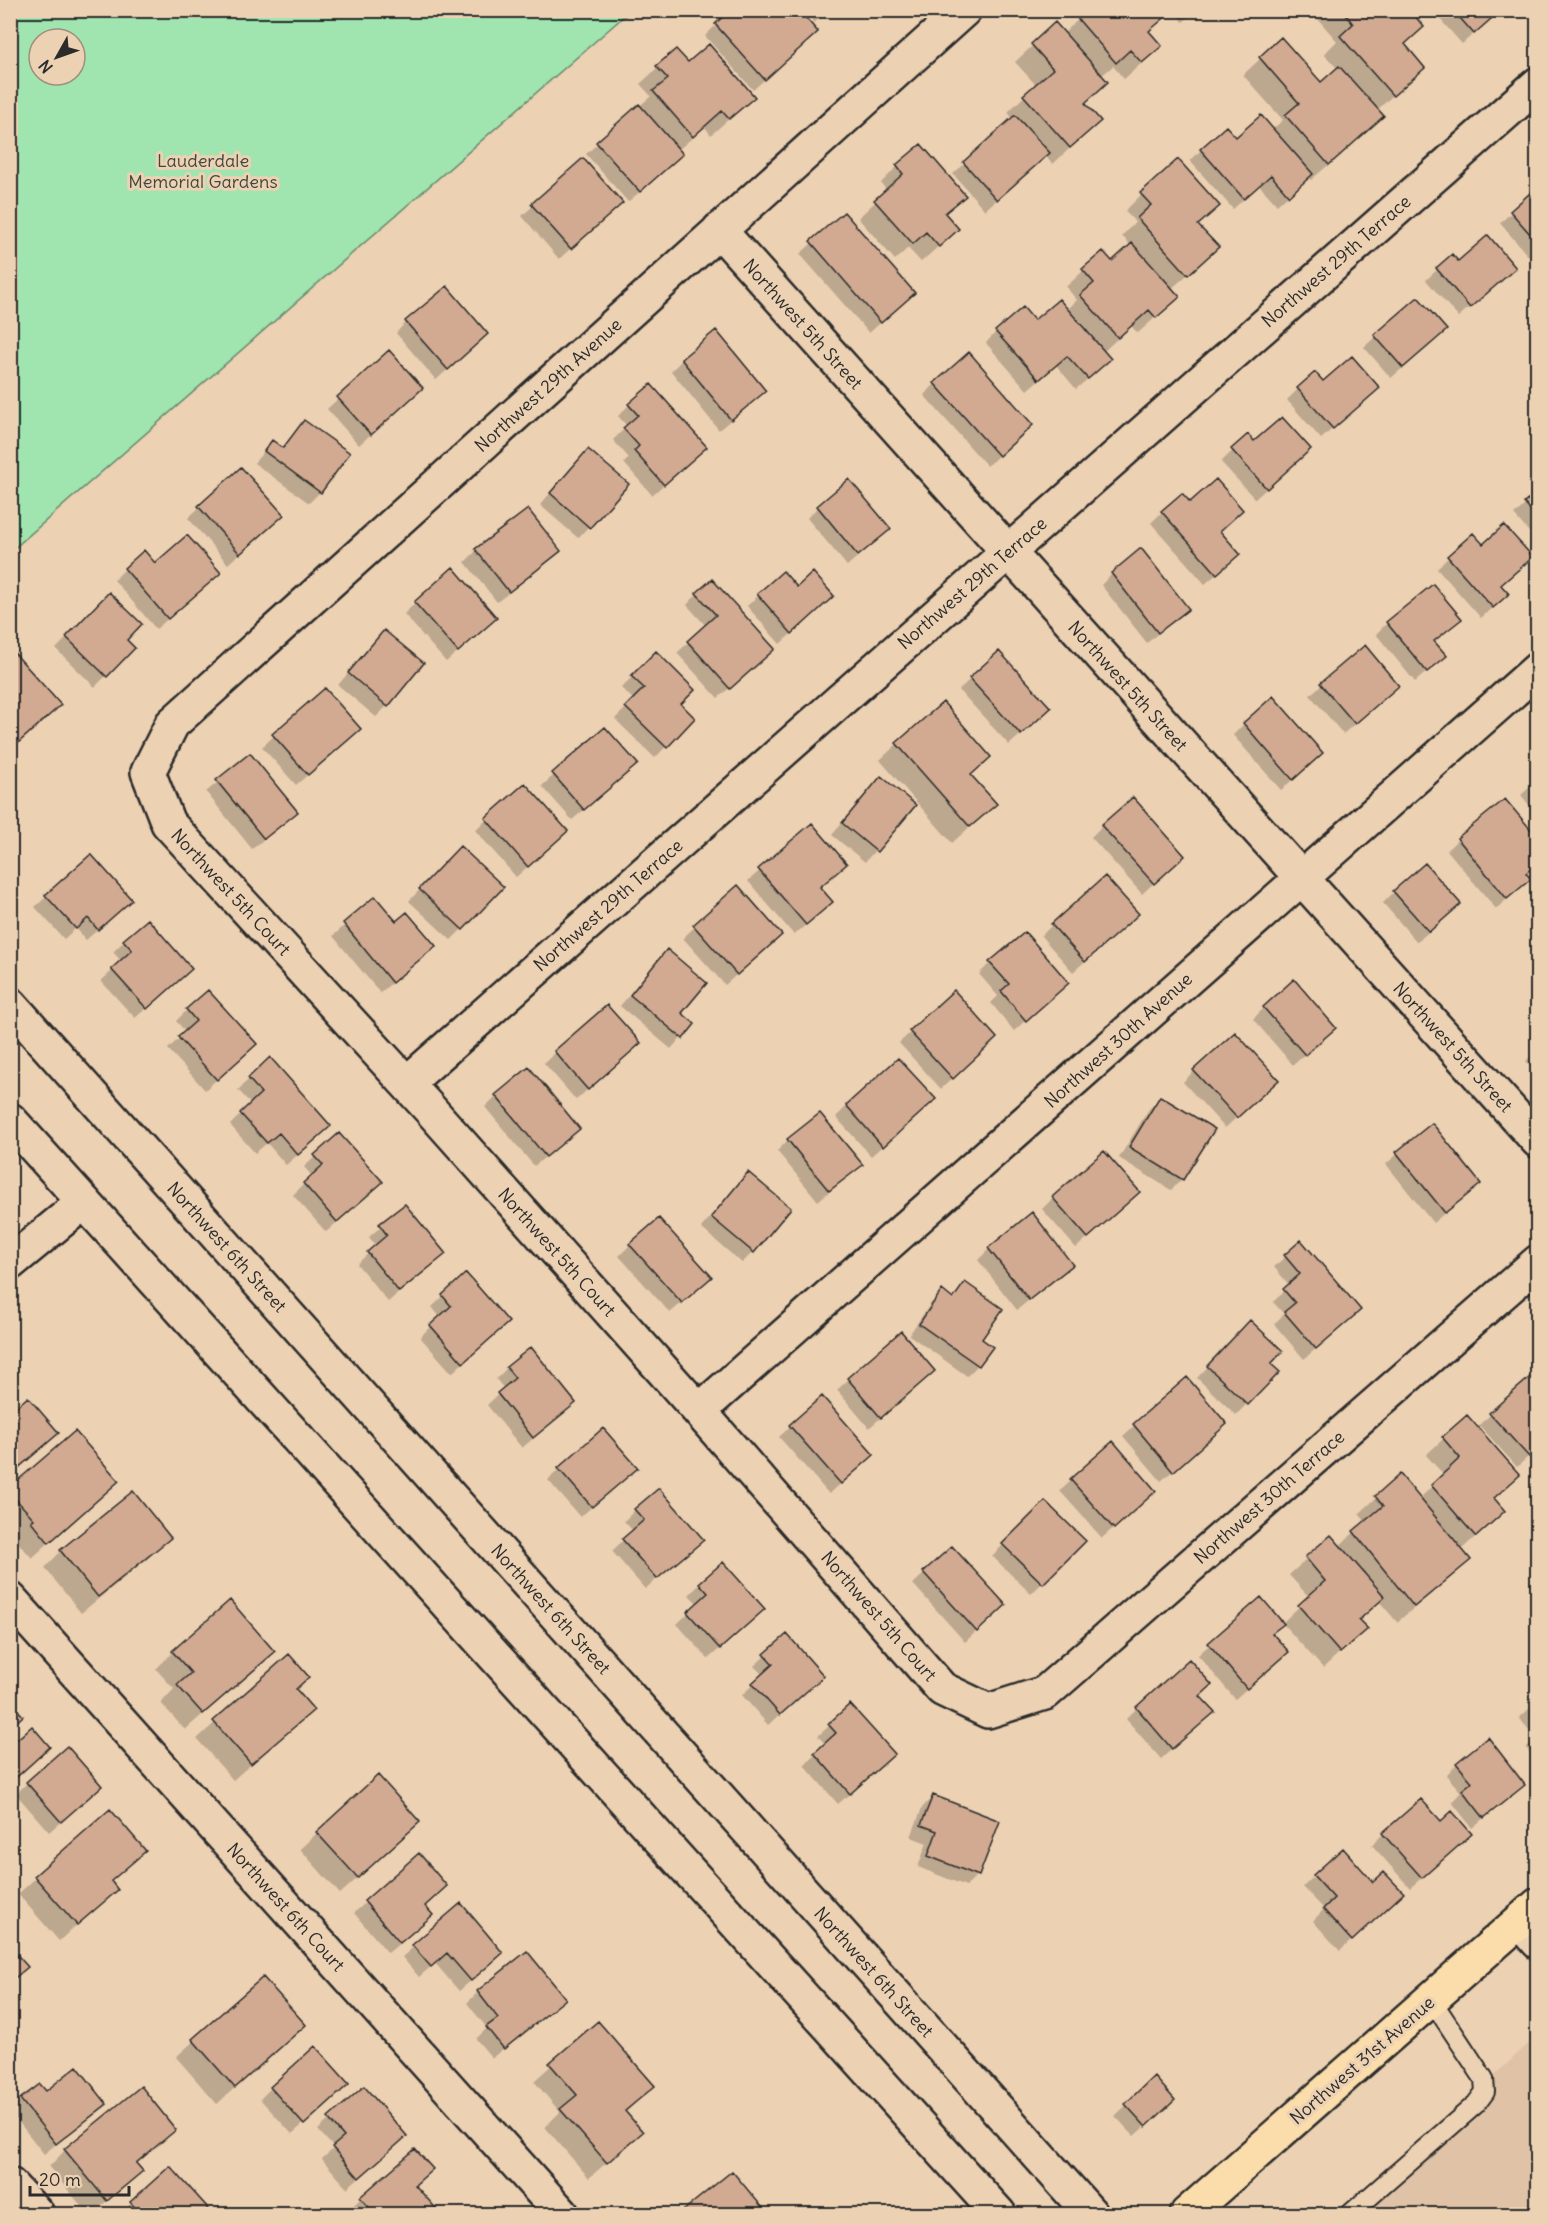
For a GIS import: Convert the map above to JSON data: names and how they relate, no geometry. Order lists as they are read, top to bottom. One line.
{"streets":{"main road":["Northwest 31st Avenue"],"street":["Northwest 29th Terrace","Northwest 5th Street","Northwest 29th Avenue","Northwest 5th Court","Northwest 30th Avenue","Northwest 6th Street","Northwest 30th Terrace","Northwest 6th Court"]},"crossings":[["Northwest 29th Terrace","Northwest 5th Street"],["Northwest 29th Terrace","Northwest 5th Court"],["Northwest 5th Street","Northwest 29th Avenue"],["Northwest 5th Street","Northwest 30th Avenue"],["Northwest 29th Avenue","Northwest 5th Court"],["Northwest 5th Court","Northwest 30th Avenue"],["Northwest 5th Court","Northwest 30th Terrace"]],"parks":["Lauderdale Memorial Gardens"],"scale_bar":"20 m","north":"bottom left"}
